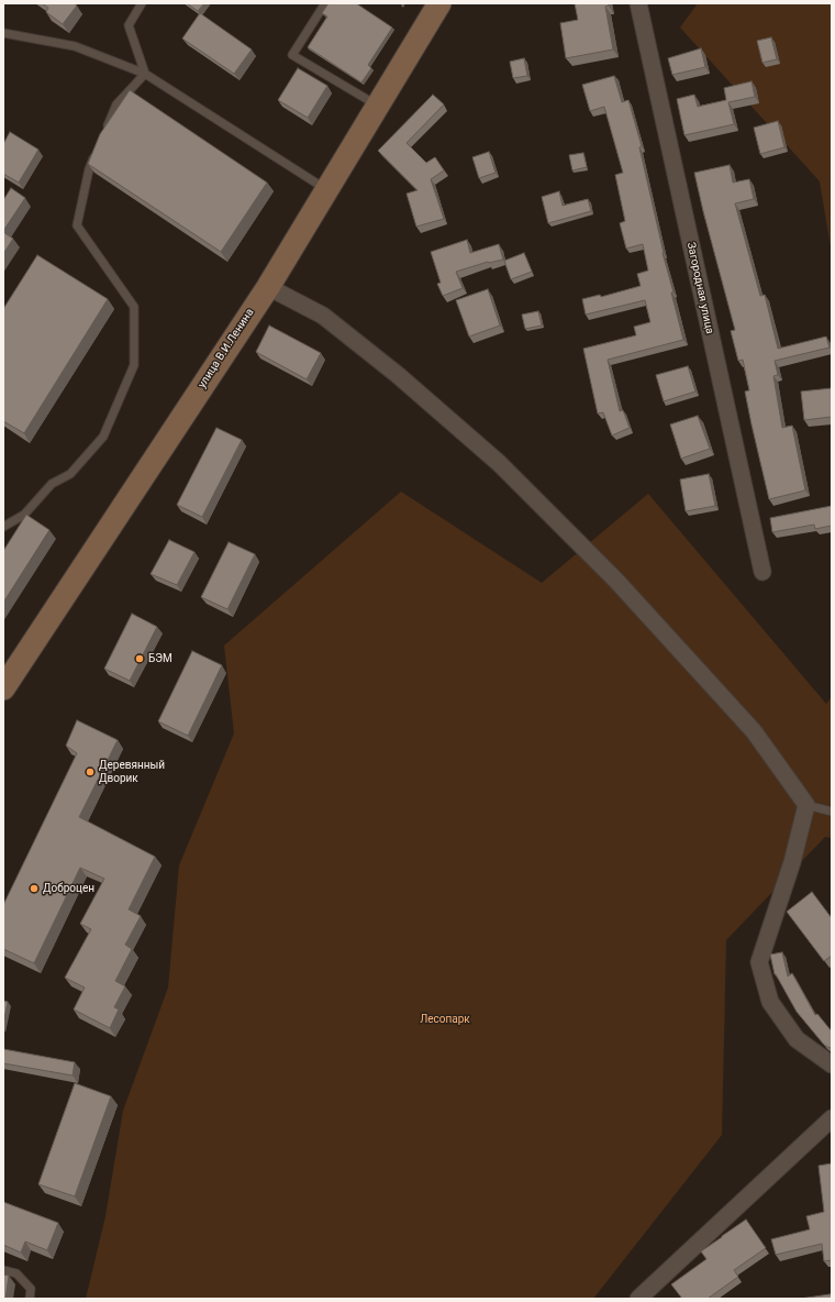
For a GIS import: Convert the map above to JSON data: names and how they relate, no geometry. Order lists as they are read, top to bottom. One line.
{"streets":{"main road":["улица В.И.Ленина"],"street":["Загородная улица"]},"parks":["Лесопарк"],"places":["БЭМ","Деревянный Дворик","Доброцен"]}
